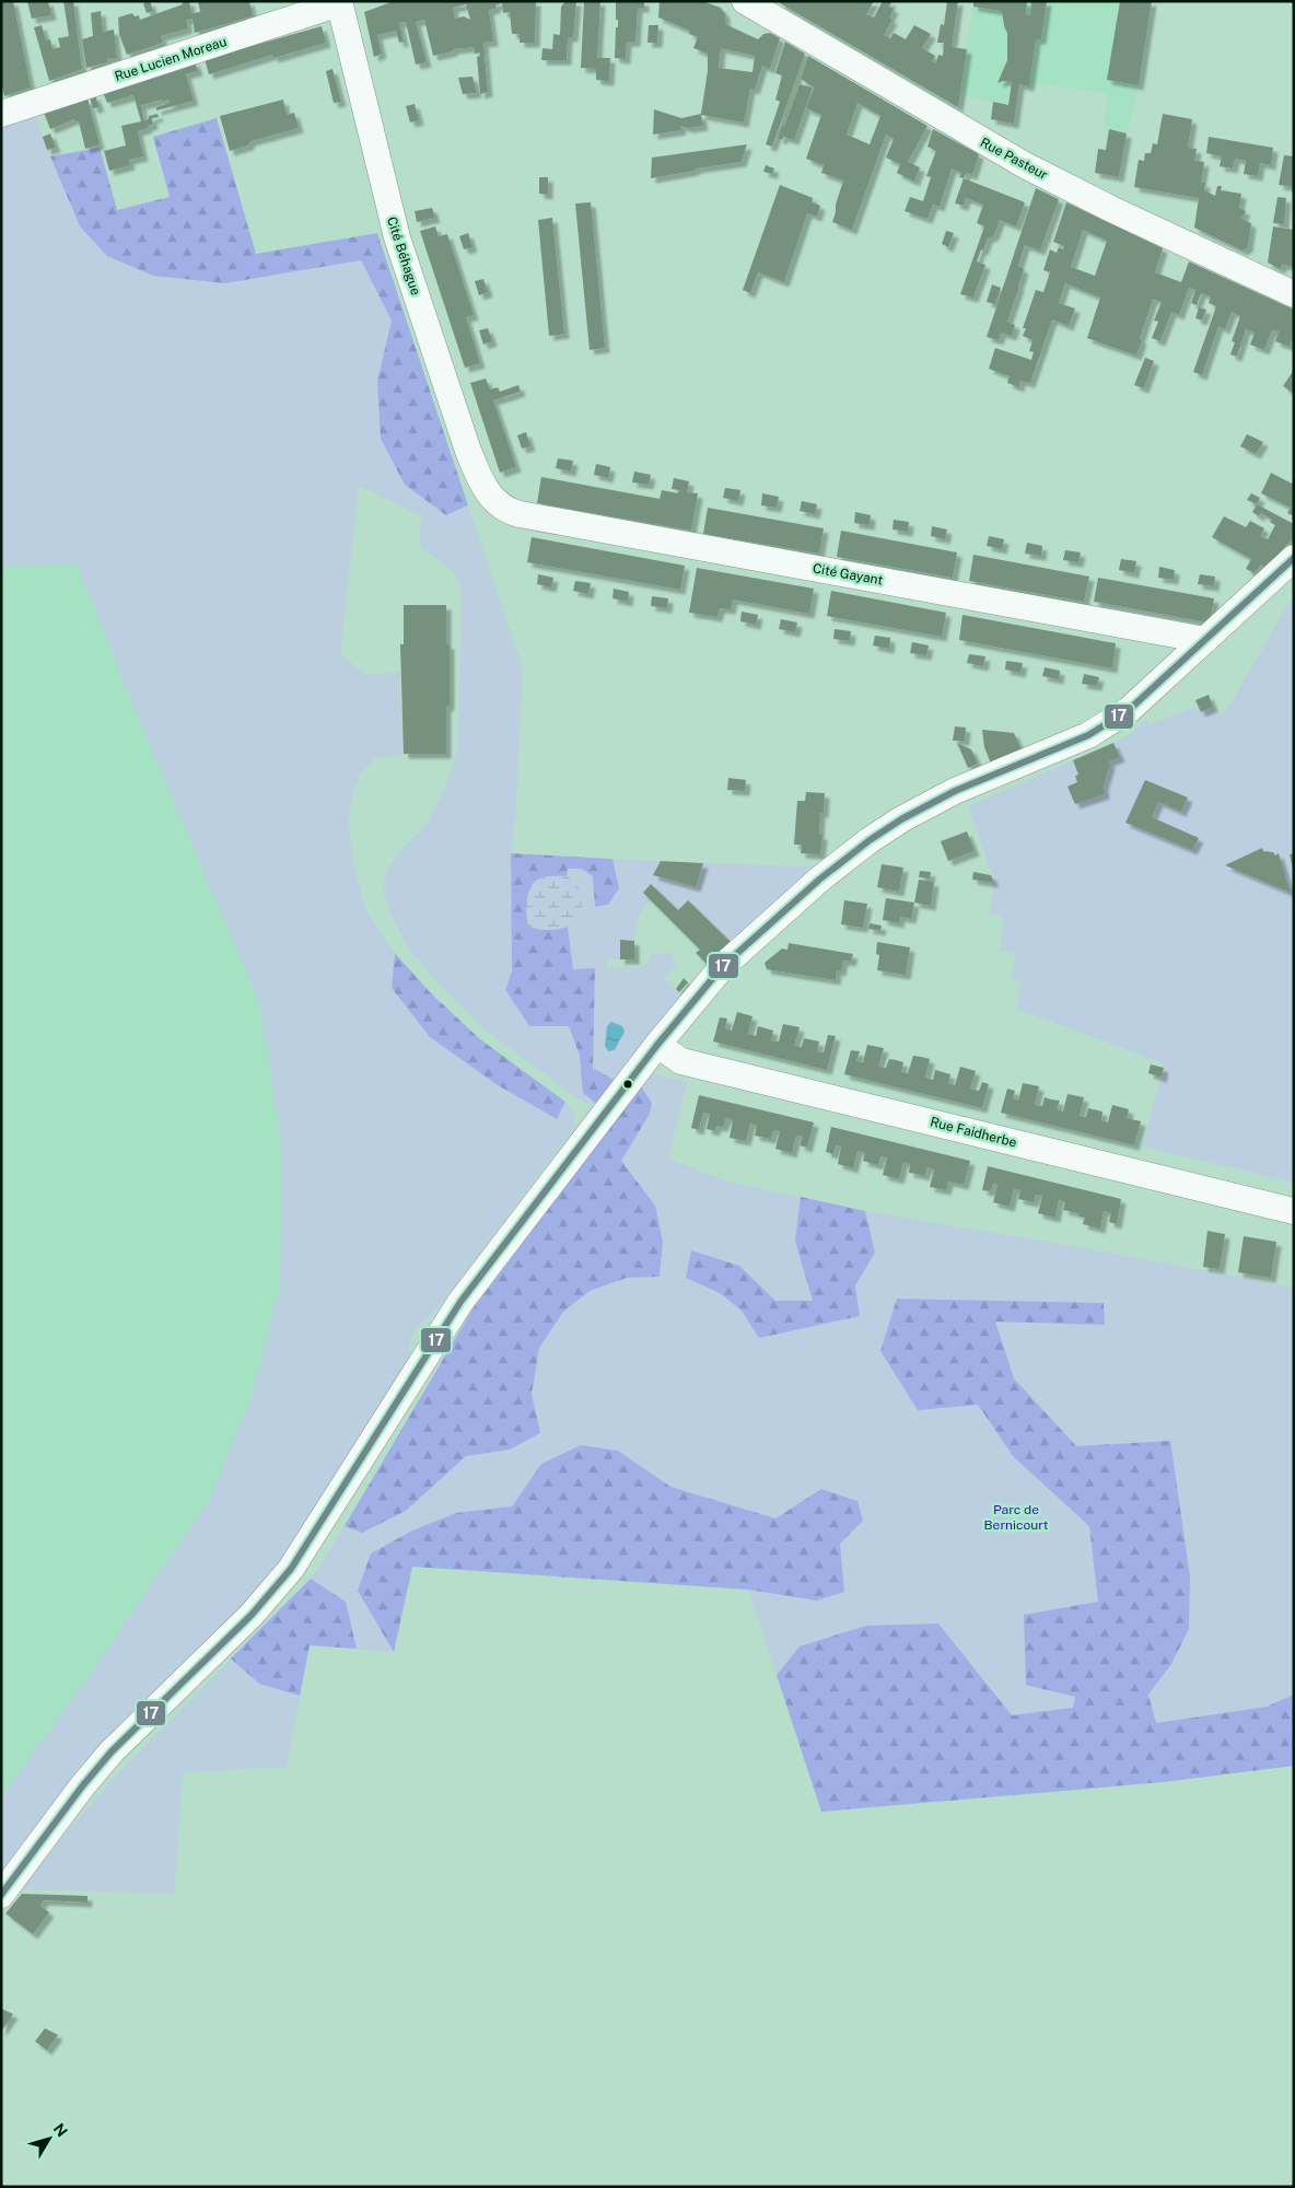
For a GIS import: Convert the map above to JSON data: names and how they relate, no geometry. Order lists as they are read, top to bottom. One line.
{"streets":{"street":["Rue Lucien Moreau","Rue Pasteur","Cité Béhague","Cité Gayant","Rue Faidherbe"]},"crossings":[["Rue Lucien Moreau","Cité Béhague"],["Cité Béhague","Cité Gayant"]],"parks":["Parc de Bernicourt"],"lines":["transit line 17"],"north":"top right"}
